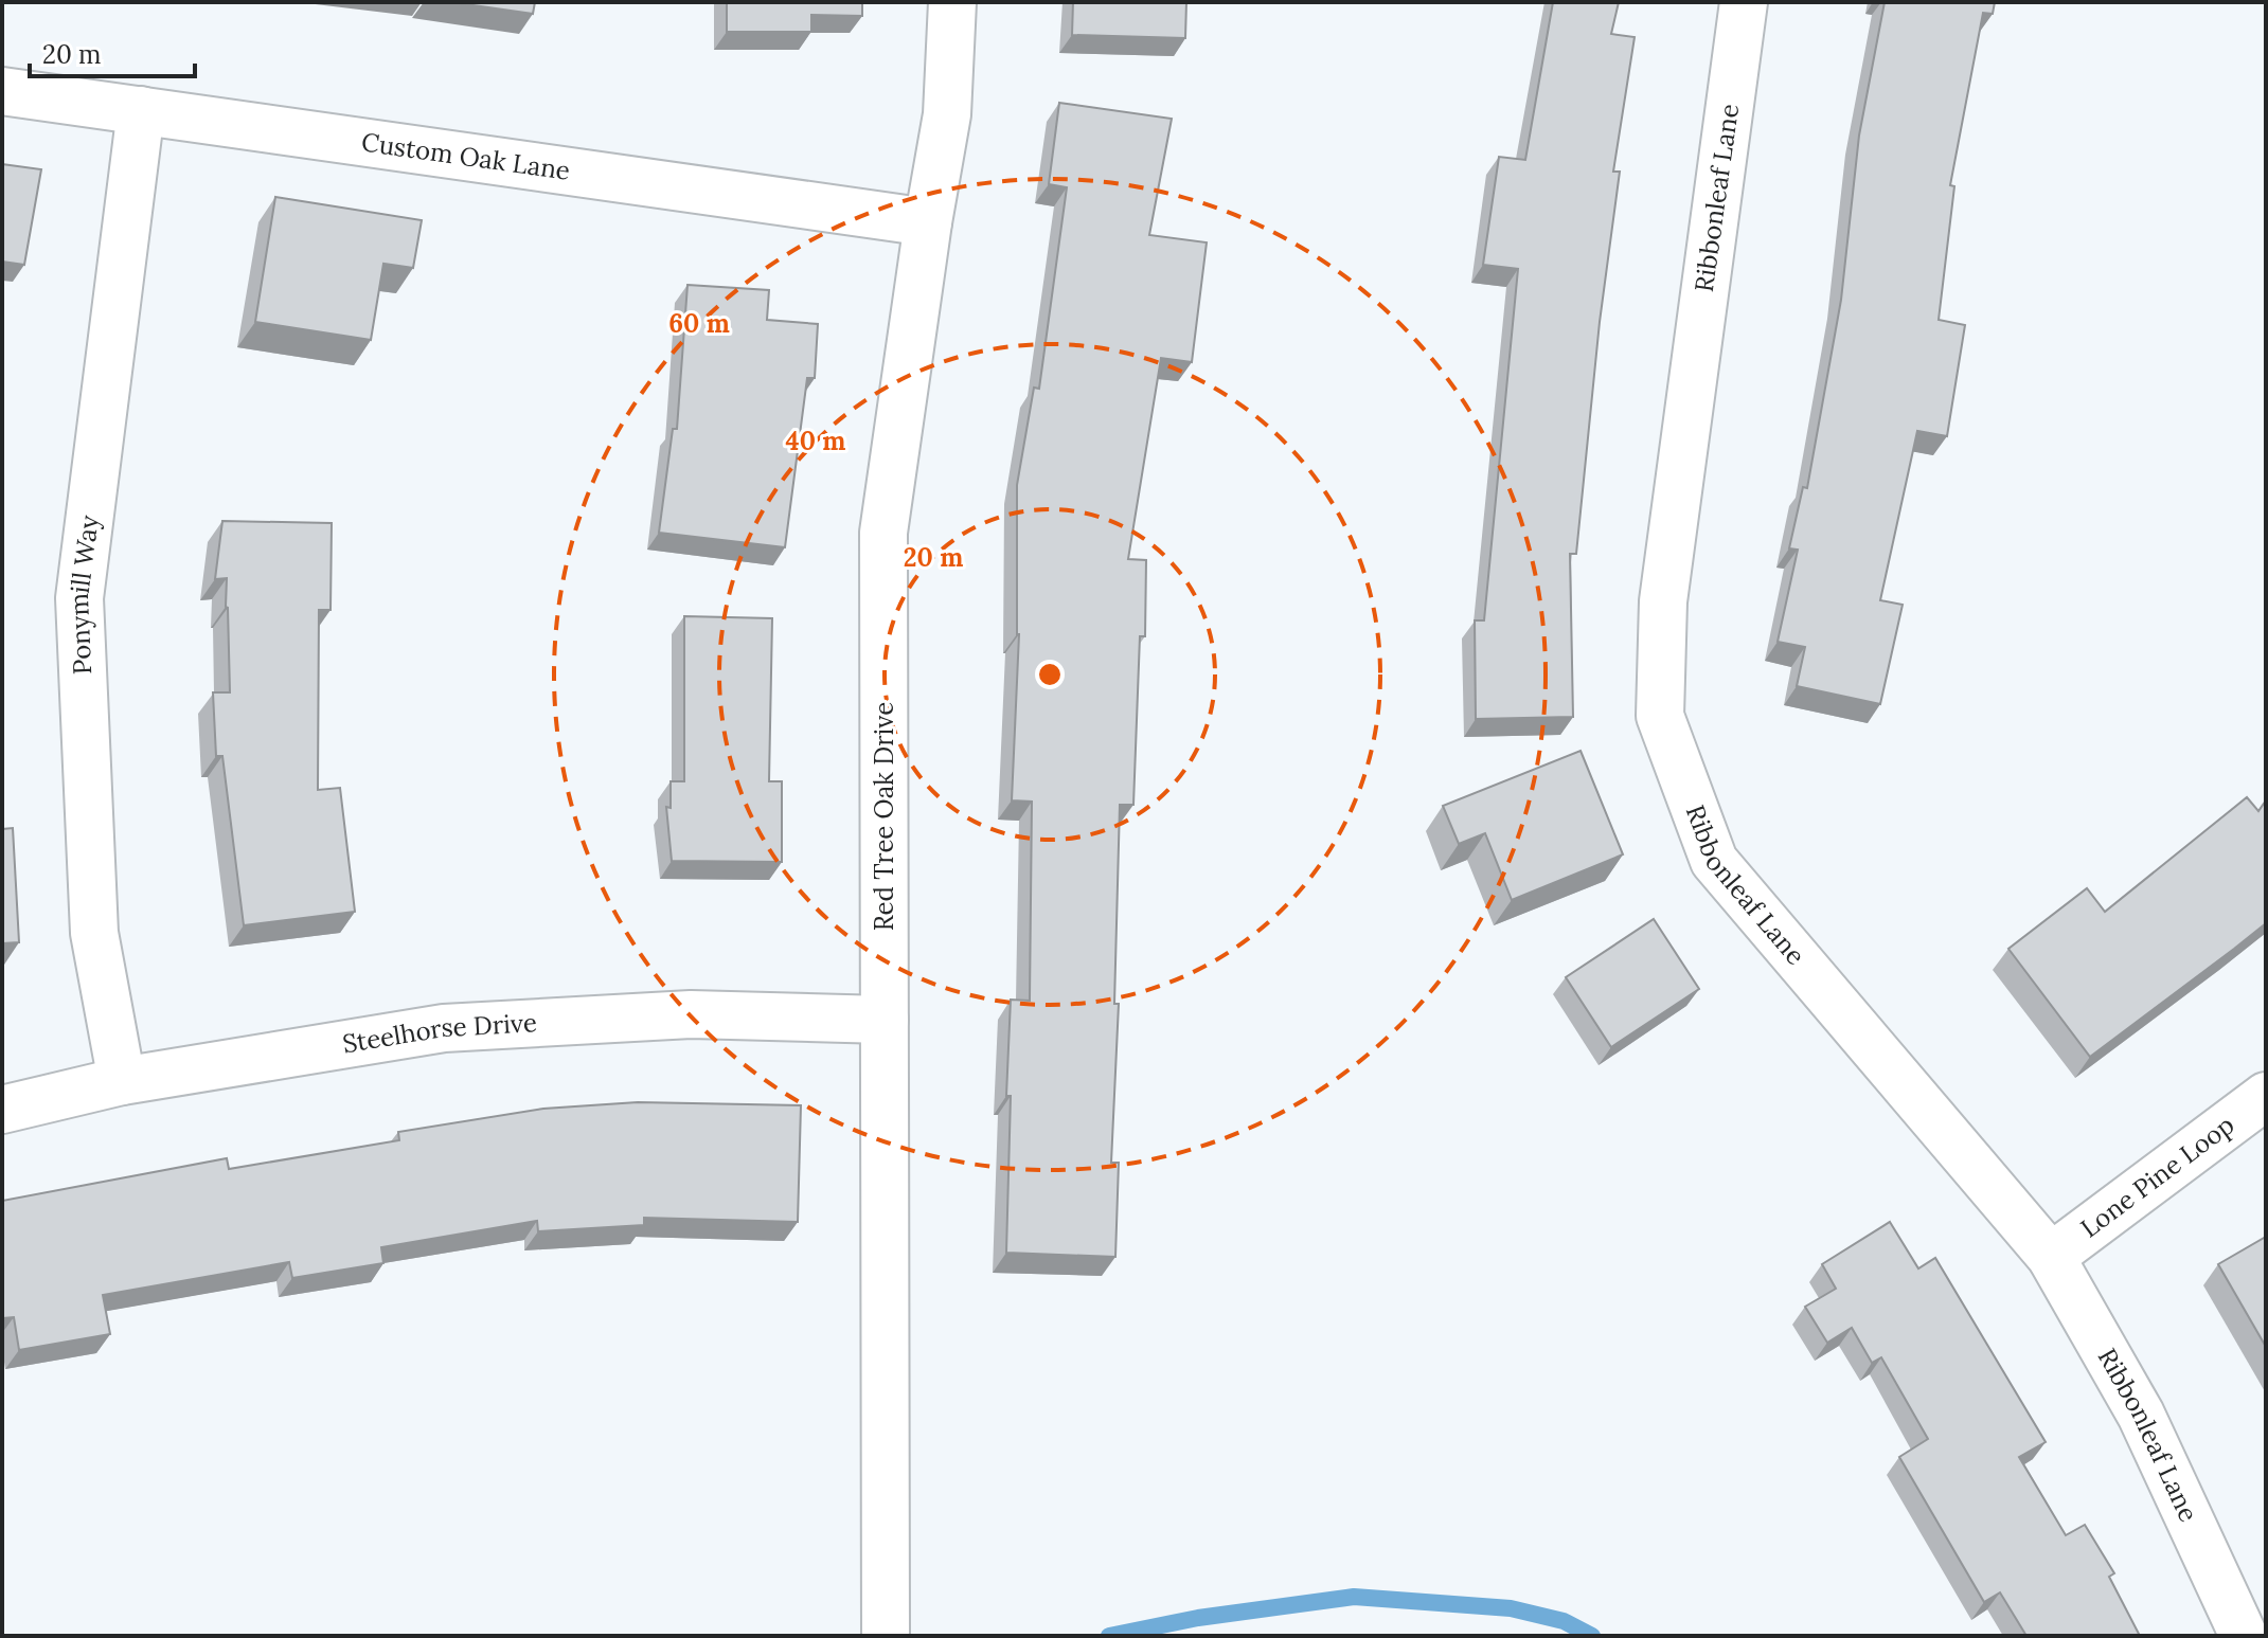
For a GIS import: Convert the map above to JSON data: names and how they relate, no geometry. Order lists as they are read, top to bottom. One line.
{"streets":{"street":["Custom Oak Lane","Ribbonleaf Lane","Ponymill Way","Red Tree Oak Drive","Steelhorse Drive","Lone Pine Loop"]},"crossings":[["Custom Oak Lane","Ponymill Way"],["Custom Oak Lane","Red Tree Oak Drive"],["Ribbonleaf Lane","Lone Pine Loop"],["Ponymill Way","Steelhorse Drive"],["Red Tree Oak Drive","Steelhorse Drive"]],"scale_bar":"20 m","rings":["60 m","40 m","20 m"]}
